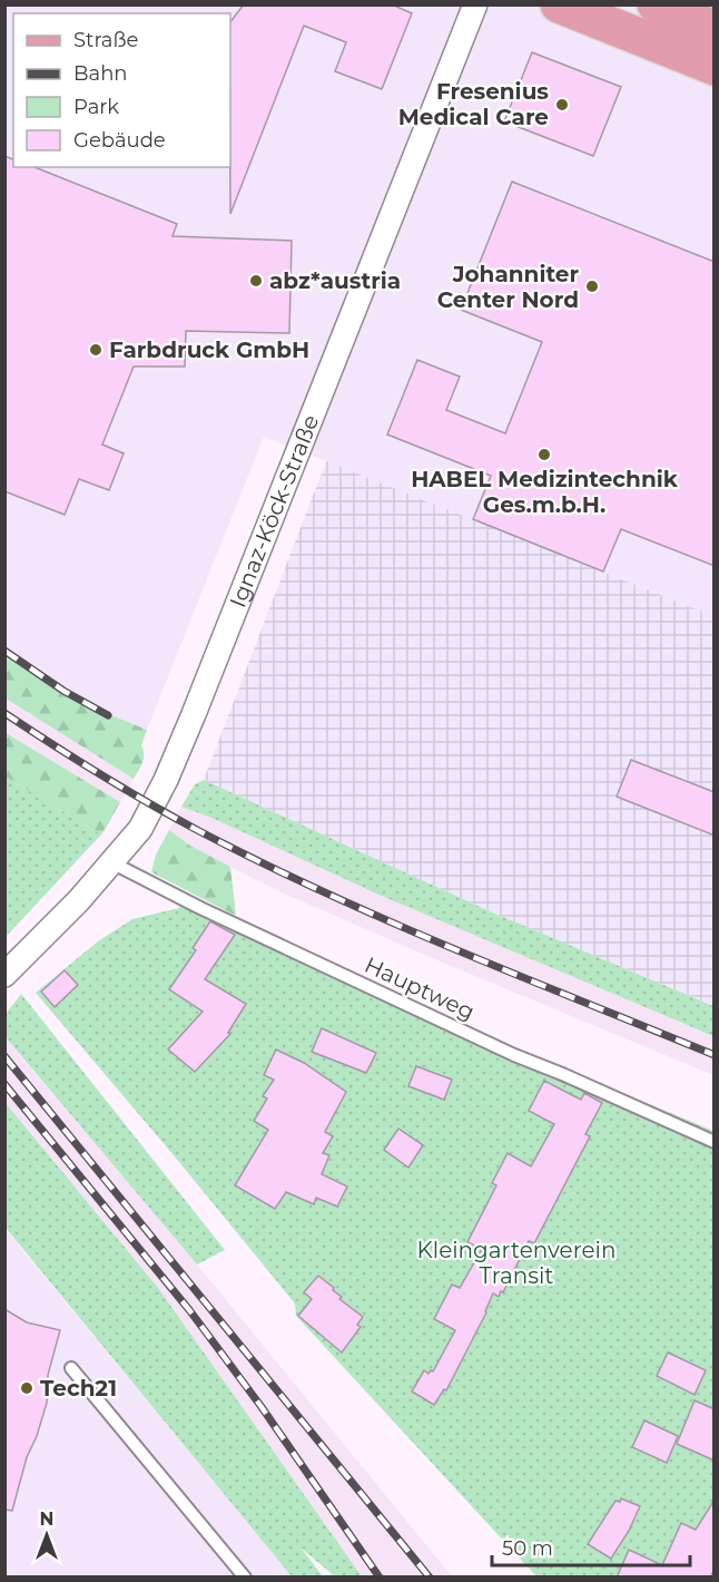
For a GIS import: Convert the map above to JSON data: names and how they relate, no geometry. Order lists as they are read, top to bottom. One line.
{"streets":{"street":["Ignaz-Köck-Straße"],"lane":["Hauptweg"]},"crossings":[["Ignaz-Köck-Straße","Hauptweg"]],"parks":["Kleingartenverein Transit"],"places":["Fresenius Medical Care","abz*austria","Johanniter Center Nord","Farbdruck GmbH","HABEL Medizintechnik Ges.m.b.H.","Tech21"],"legend":["Straße","Bahn","Park","Gebäude"],"scale_bar":"50 m","north":"top"}
